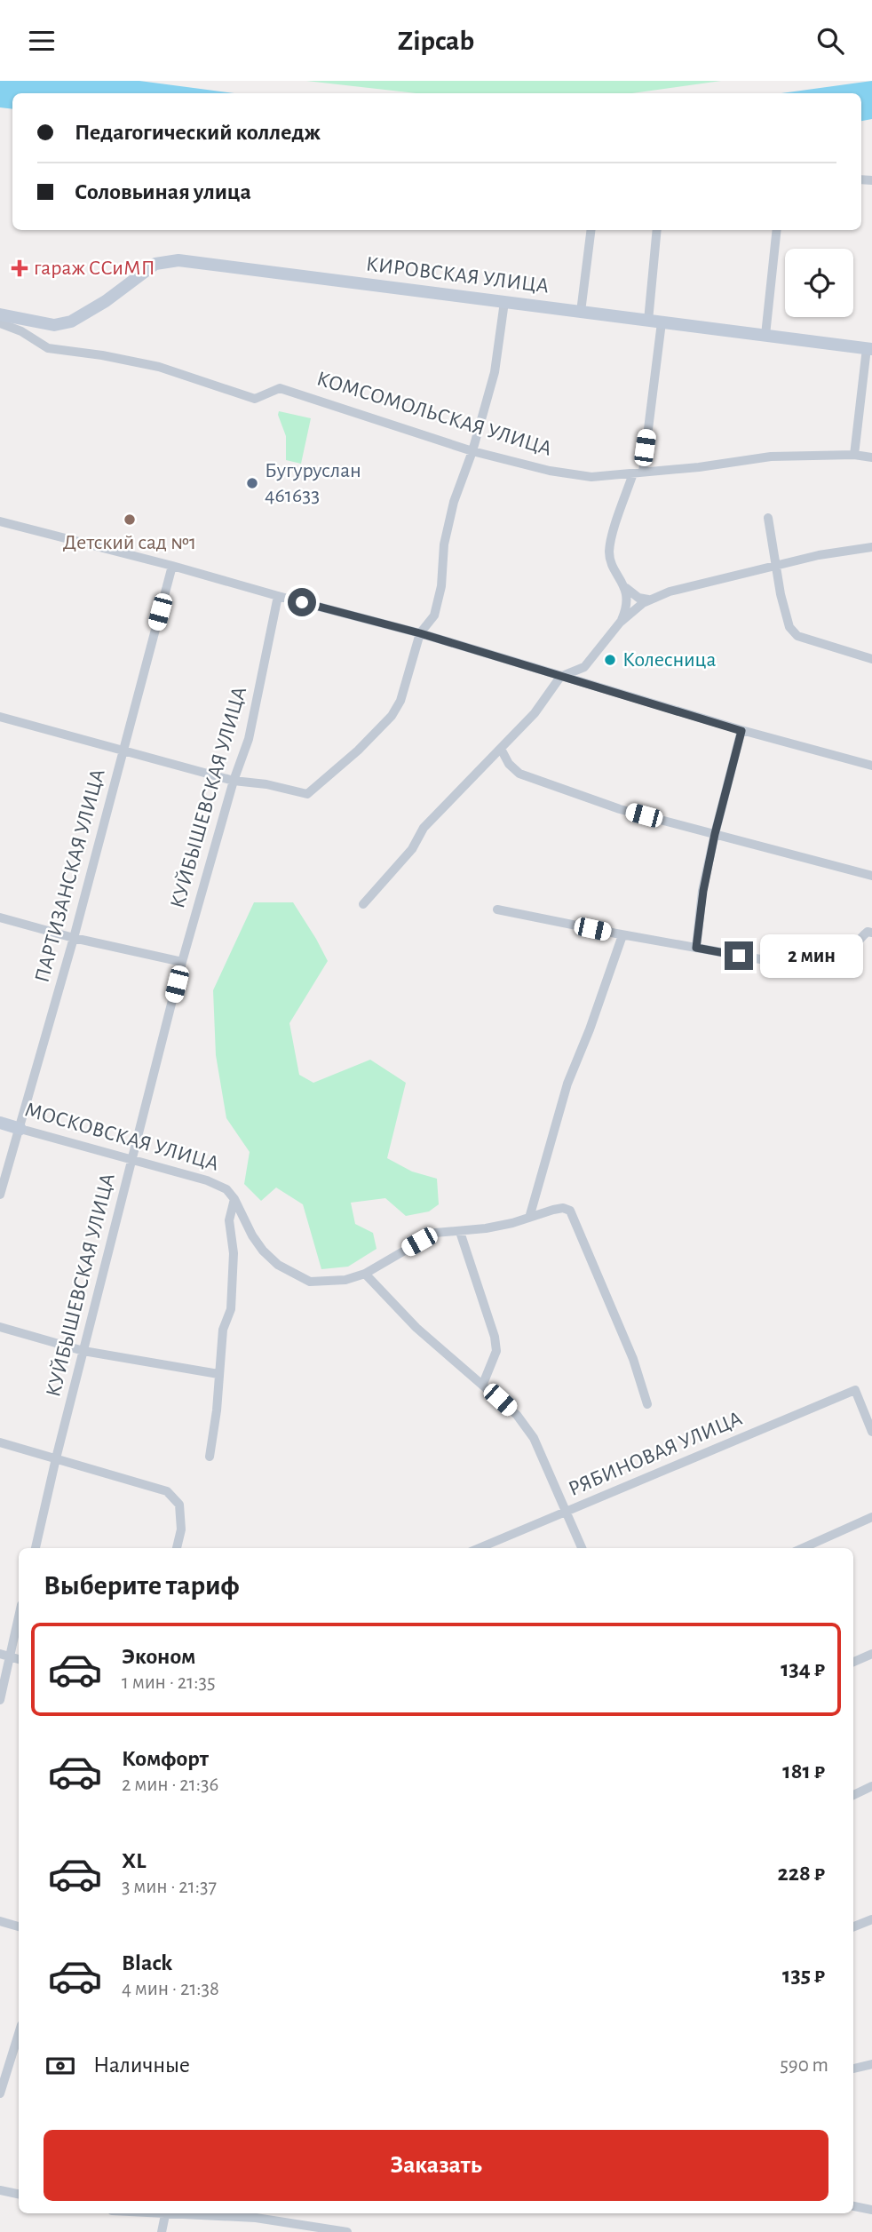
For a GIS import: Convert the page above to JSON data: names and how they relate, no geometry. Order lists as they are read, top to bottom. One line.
{"streets":{"main road":["КИРОВСКАЯ УЛИЦА","МОСКОВСКАЯ УЛИЦА"],"street":["КОМСОМОЛЬСКАЯ УЛИЦА","КУЙБЫШЕВСКАЯ УЛИЦА","ПАРТИЗАНСКАЯ УЛИЦА","РЯБИНОВАЯ УЛИЦА"]},"crossings":[["КУЙБЫШЕВСКАЯ УЛИЦА","МОСКОВСКАЯ УЛИЦА"],["ПАРТИЗАНСКАЯ УЛИЦА","МОСКОВСКАЯ УЛИЦА"]],"places":{"health":["гараж ССиМП"],"other":["Бугуруслан 461633","Детский сад №1","Колесница"]},"page":{"header":"Zipcab","banner":["Педагогический колледж","Соловьиная улица"],"bubble":"2 мин","heading":"Выберите тариф","list":[{"name":"Эконом","note":"1 мин · 21:35","value":"134 ₽"},{"name":"Комфорт","note":"2 мин · 21:36","value":"181 ₽"},{"name":"XL","note":"3 мин · 21:37","value":"228 ₽"},{"name":"Black","note":"4 мин · 21:38","value":"135 ₽"}],"pay":["Наличные","590 m"],"buttons":"Заказать"}}
